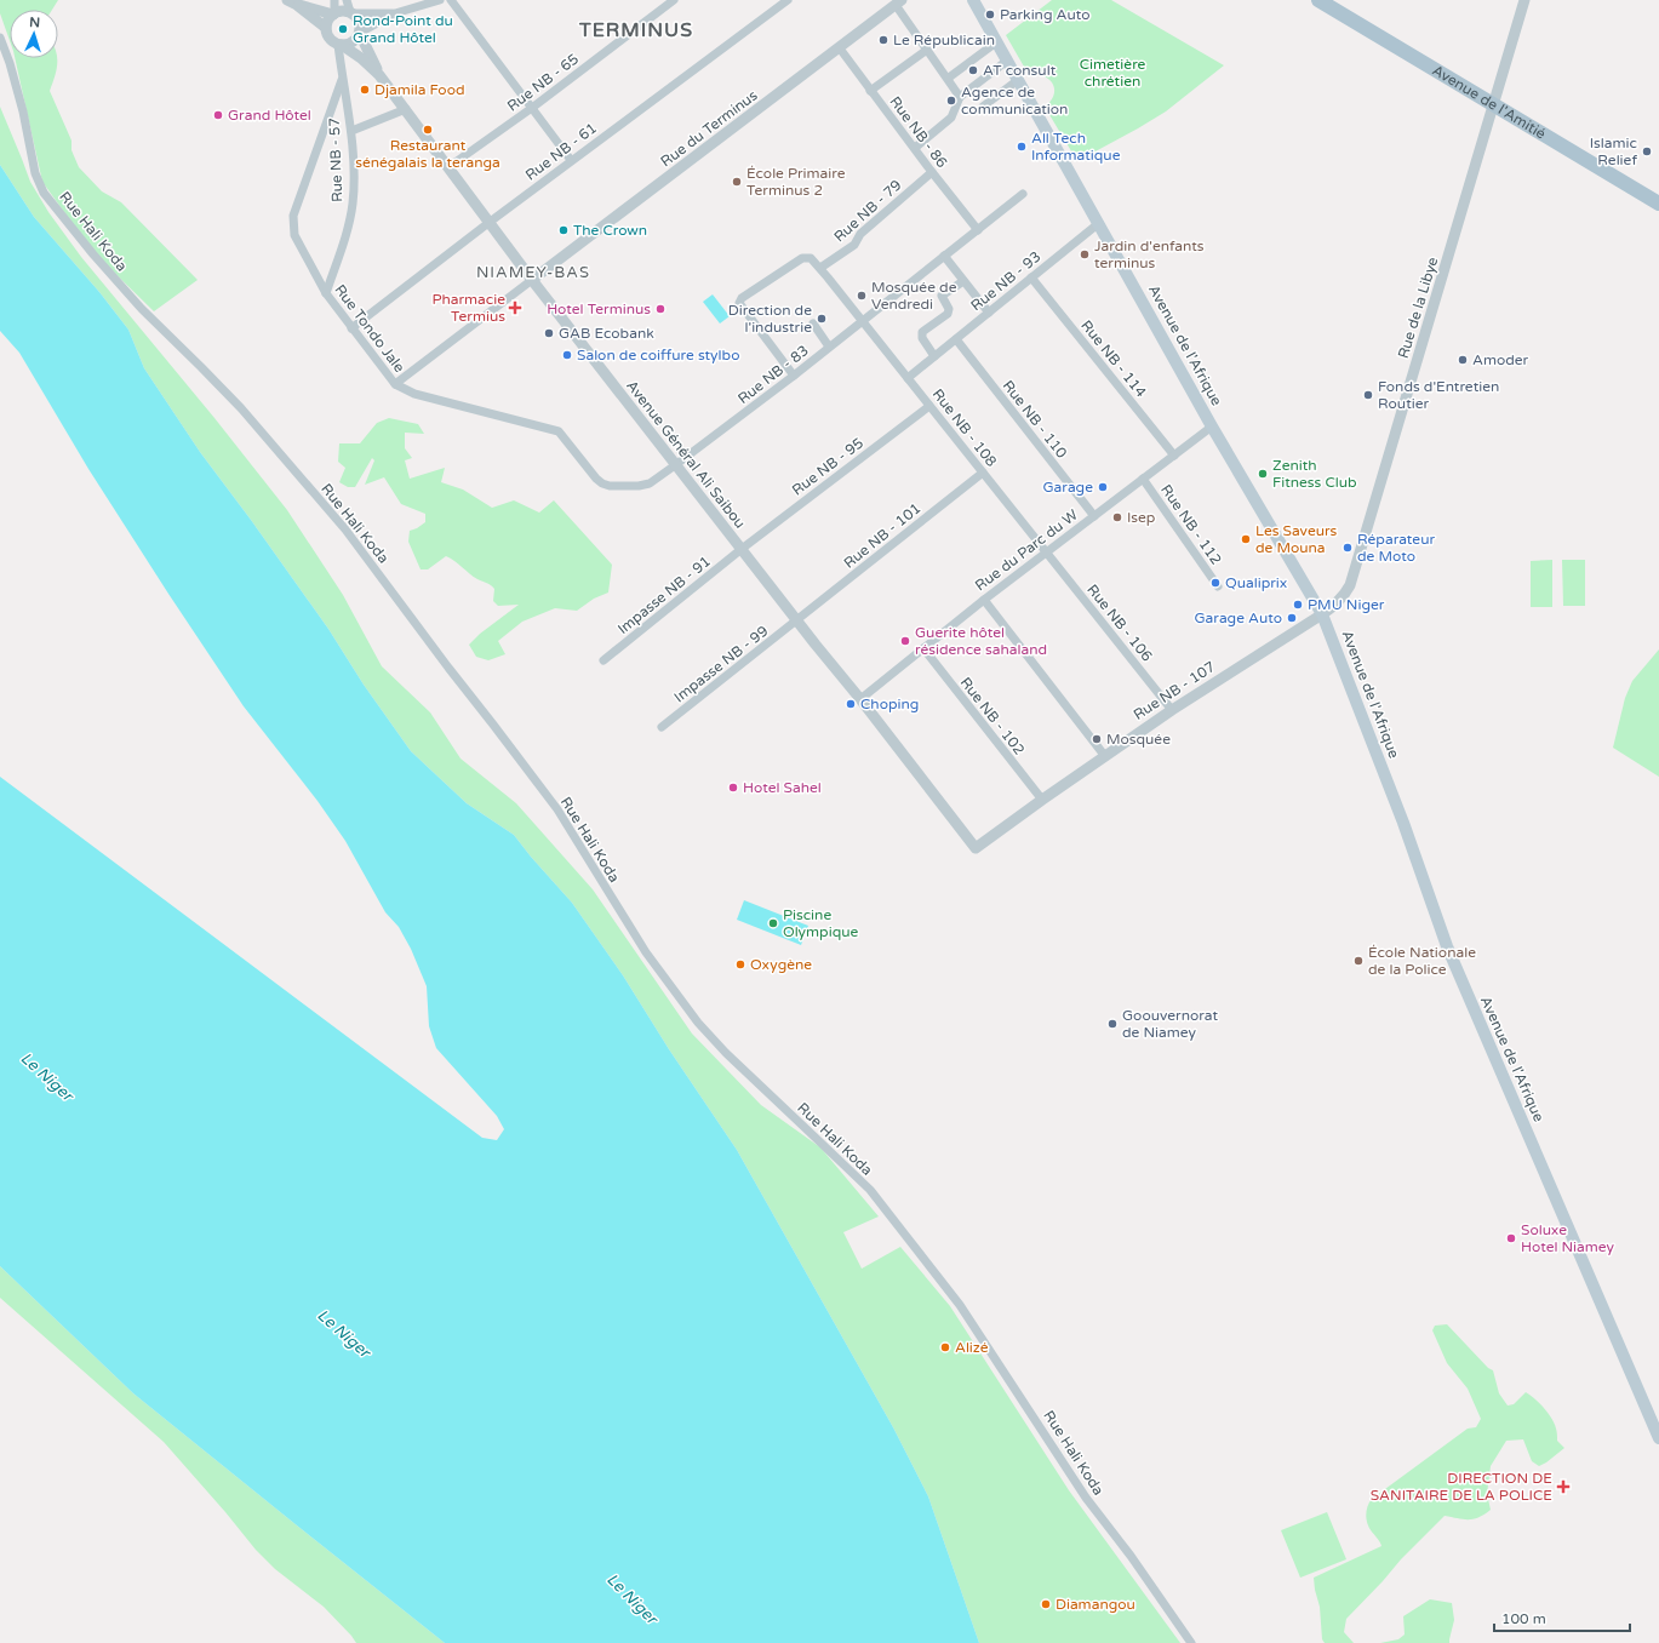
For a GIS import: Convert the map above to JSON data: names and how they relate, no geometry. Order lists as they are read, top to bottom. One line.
{"streets":{"main road":["Avenue de l'Amitié","Avenue de l'Afrique"],"street":["Rue NB - 65","Rue du Terminus","Rue NB - 86","Rue NB - 61","Rue NB - 57","Rue NB - 79","Rue Hali Koda","Rue NB - 93","Rue de la Libye","Rue Tondo Jale","Rue NB - 114","Rue NB - 83","Rue NB - 110","Rue NB - 108","Avenue Général Ali Saibou","Rue NB - 95","Rue NB - 112","Rue NB - 101","Rue du Parc du W","Impasse NB - 91","Rue NB - 106","Impasse NB - 99","Rue NB - 107","Rue NB - 102"]},"crossings":[["Rue NB - 65","Avenue Général Ali Saibou"],["Avenue de l'Amitié","Rue de la Libye"],["Rue du Terminus","Rue NB - 86"],["Rue du Terminus","Avenue Général Ali Saibou"],["Rue NB - 86","Rue NB - 79"],["Rue NB - 86","Rue NB - 83"],["Rue NB - 61","Rue Tondo Jale"],["Rue NB - 61","Avenue Général Ali Saibou"],["Rue NB - 57","Rue Tondo Jale"],["Rue NB - 79","Rue NB - 108"],["Rue NB - 93","Avenue de l'Afrique"],["Rue NB - 93","Rue NB - 114"],["Rue NB - 93","Rue NB - 110"],["Rue NB - 93","Rue NB - 108"],["Rue de la Libye","Avenue de l'Afrique"],["Rue de la Libye","Rue NB - 107"],["Rue Tondo Jale","Rue NB - 83"],["Rue Tondo Jale","Avenue Général Ali Saibou"],["Avenue de l'Afrique","Rue du Parc du W"],["Avenue de l'Afrique","Rue NB - 107"],["Rue NB - 114","Rue du Parc du W"],["Rue NB - 83","Rue NB - 108"],["Rue NB - 83","Avenue Général Ali Saibou"],["Rue NB - 110","Rue du Parc du W"],["Rue NB - 108","Rue NB - 95"],["Rue NB - 108","Rue NB - 101"],["Rue NB - 108","Rue du Parc du W"],["Rue NB - 108","Rue NB - 106"],["Avenue Général Ali Saibou","Rue NB - 95"],["Avenue Général Ali Saibou","Rue NB - 101"],["Avenue Général Ali Saibou","Rue du Parc du W"],["Avenue Général Ali Saibou","Impasse NB - 91"],["Avenue Général Ali Saibou","Impasse NB - 99"],["Avenue Général Ali Saibou","Rue NB - 107"],["Rue NB - 95","Impasse NB - 91"],["Rue NB - 112","Rue du Parc du W"],["Rue NB - 101","Impasse NB - 99"],["Rue du Parc du W","Rue NB - 106"],["Rue du Parc du W","Rue NB - 102"],["Rue NB - 106","Rue NB - 107"],["Rue NB - 107","Rue NB - 102"]],"districts":["TERMINUS","NIAMEY-BAS"],"water":["Le Niger"],"parks":["Cimetière chrétien"],"places":{"other":["Parking Auto","Rond-Point du Grand Hôtel","Le Républicain","AT consult","Djamila Food","Agence de communication","Grand Hôtel","Restaurant sénégalais la teranga","All Tech Informatique","Islamic Relief","École Primaire Terminus 2","The Crown","Jardin d'enfants terminus","Mosquée de Vendredi","Hotel Terminus","Direction de l'industrie","GAB Ecobank","Salon de coiffure stylbo","Amoder","Fonds d'Entretien Routier","Zenith Fitness Club","Garage","Isep","Les Saveurs de Mouna","Réparateur de Moto","Qualiprix","PMU Niger","Garage Auto","Guerite hôtel résidence sahaland","Choping","Mosquée","Hotel Sahel","Piscine Olympique","École Nationale de la Police","Oxygène","Goouvernorat de Niamey","Soluxe Hotel Niamey","Alizé","Diamangou"],"health":["Pharmacie Termius","DIRECTION DE SANITAIRE DE LA POLICE"]},"scale_bar":"100 m","north":"top"}
